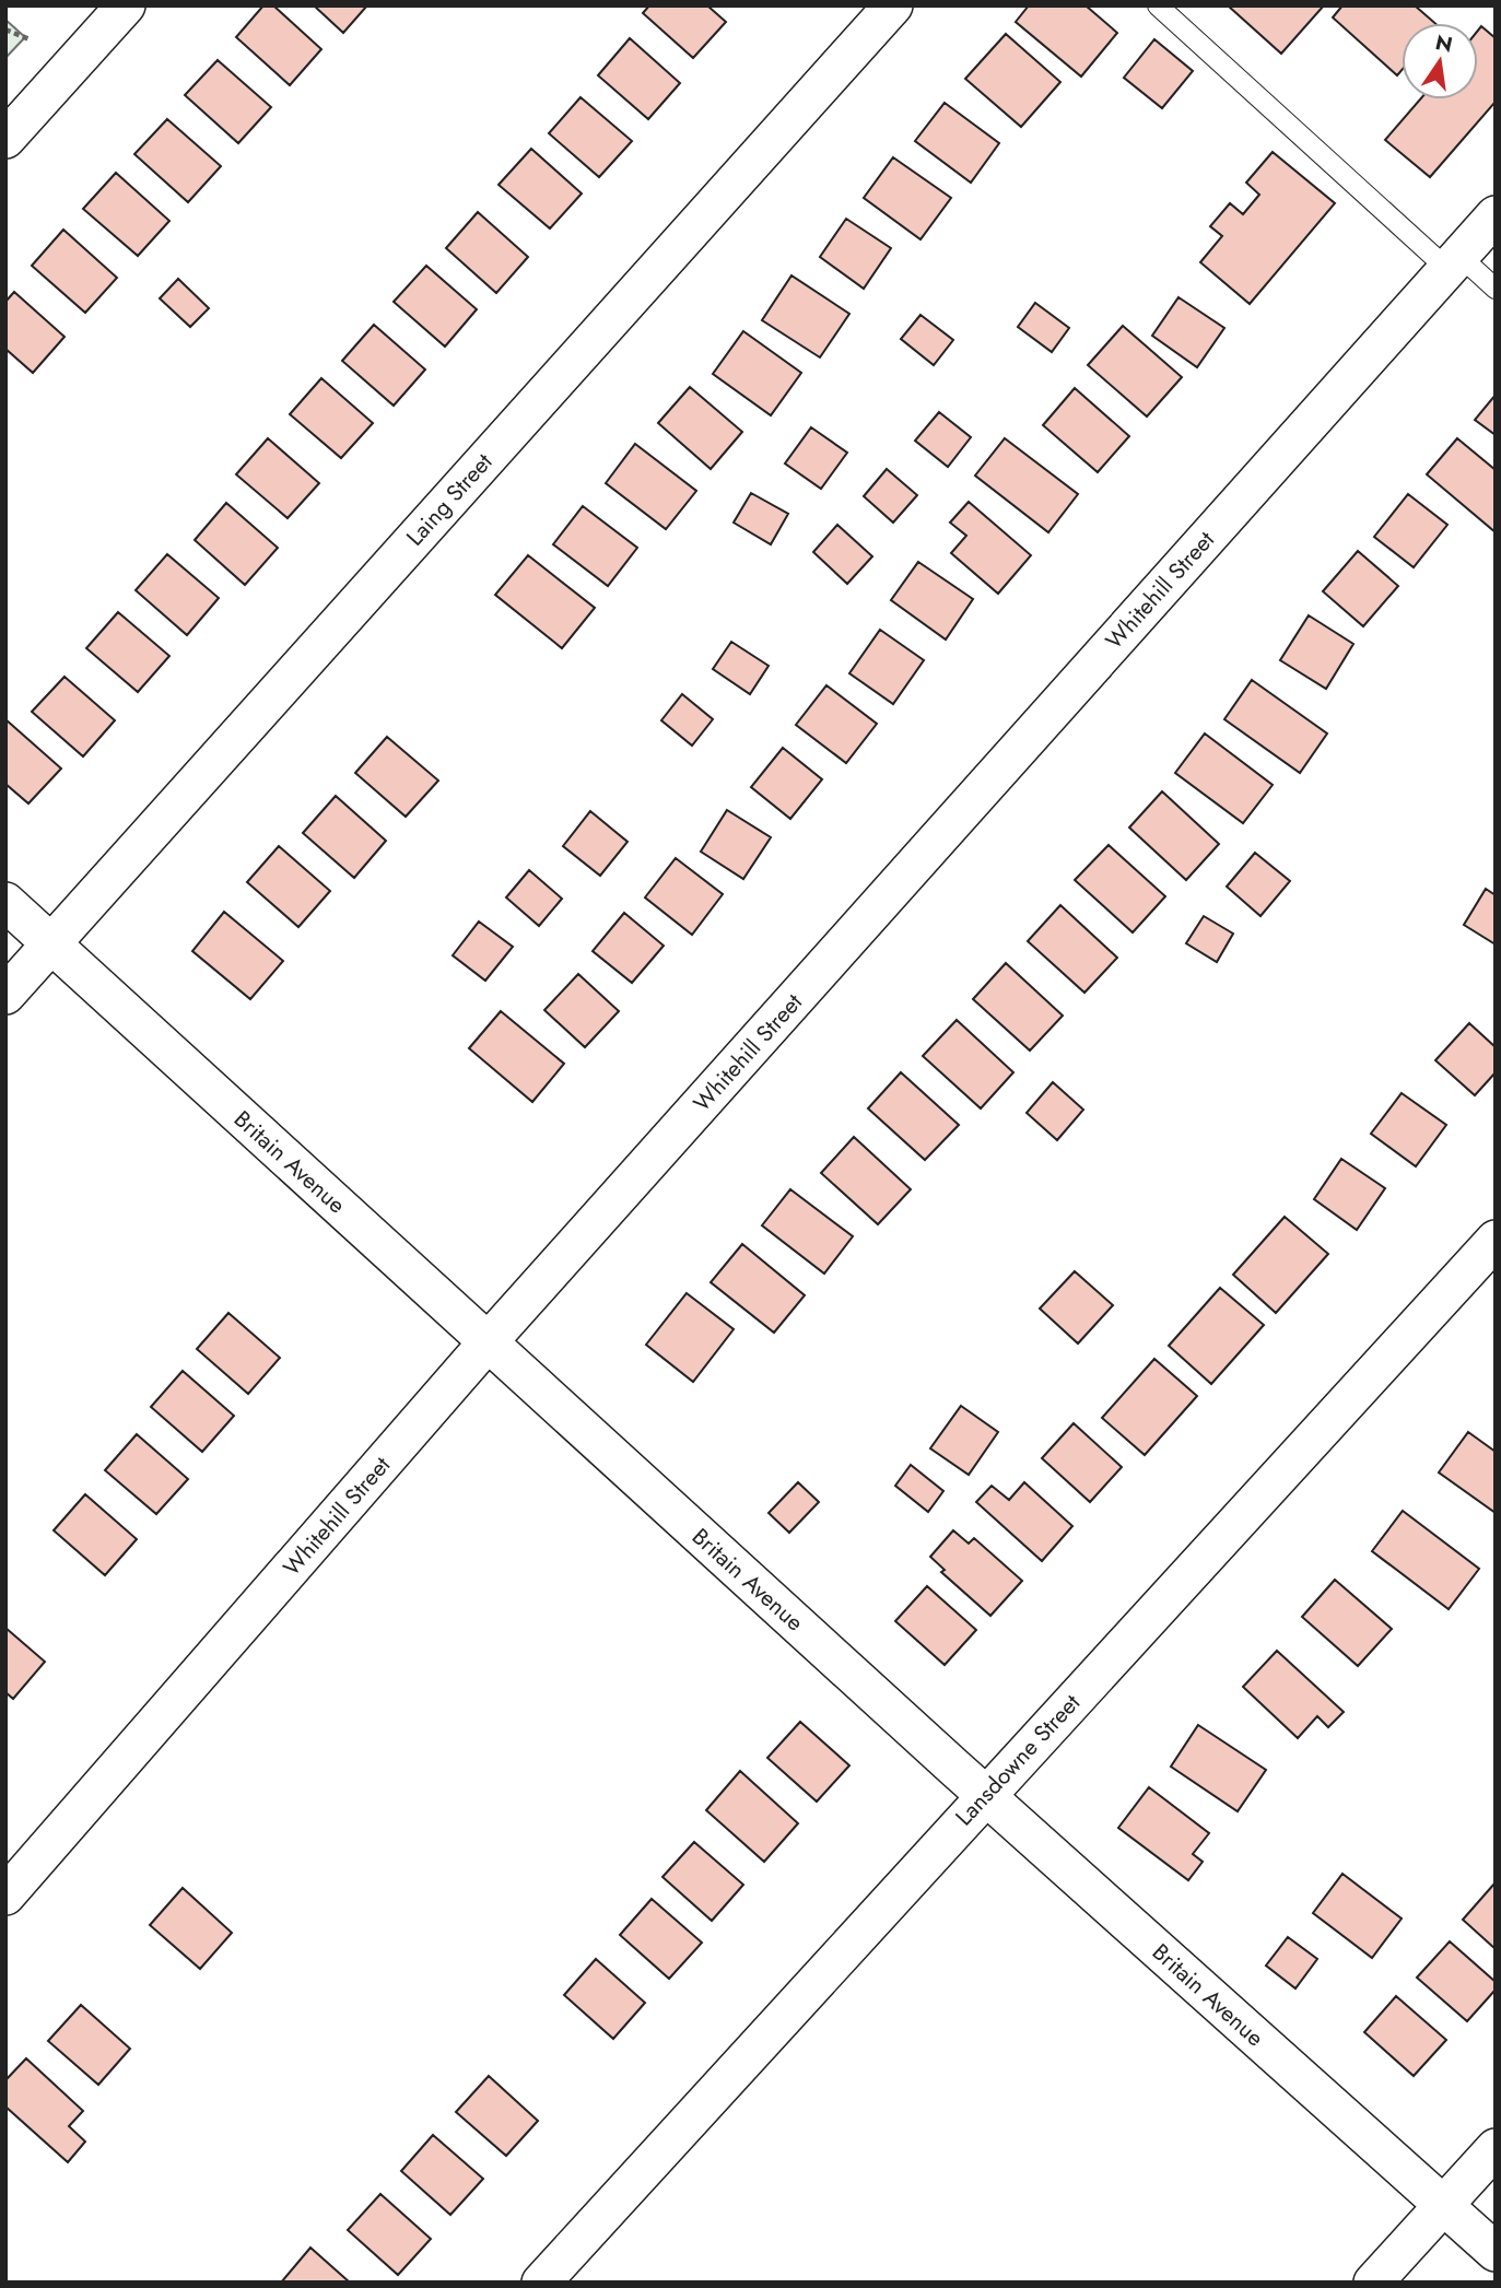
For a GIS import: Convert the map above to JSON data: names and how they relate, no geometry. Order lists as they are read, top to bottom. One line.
{"streets":{"street":["Laing Street","Whitehill Street","Britain Avenue","Lansdowne Street"]},"crossings":[["Laing Street","Britain Avenue"],["Whitehill Street","Britain Avenue"],["Britain Avenue","Lansdowne Street"]],"north":"top"}
